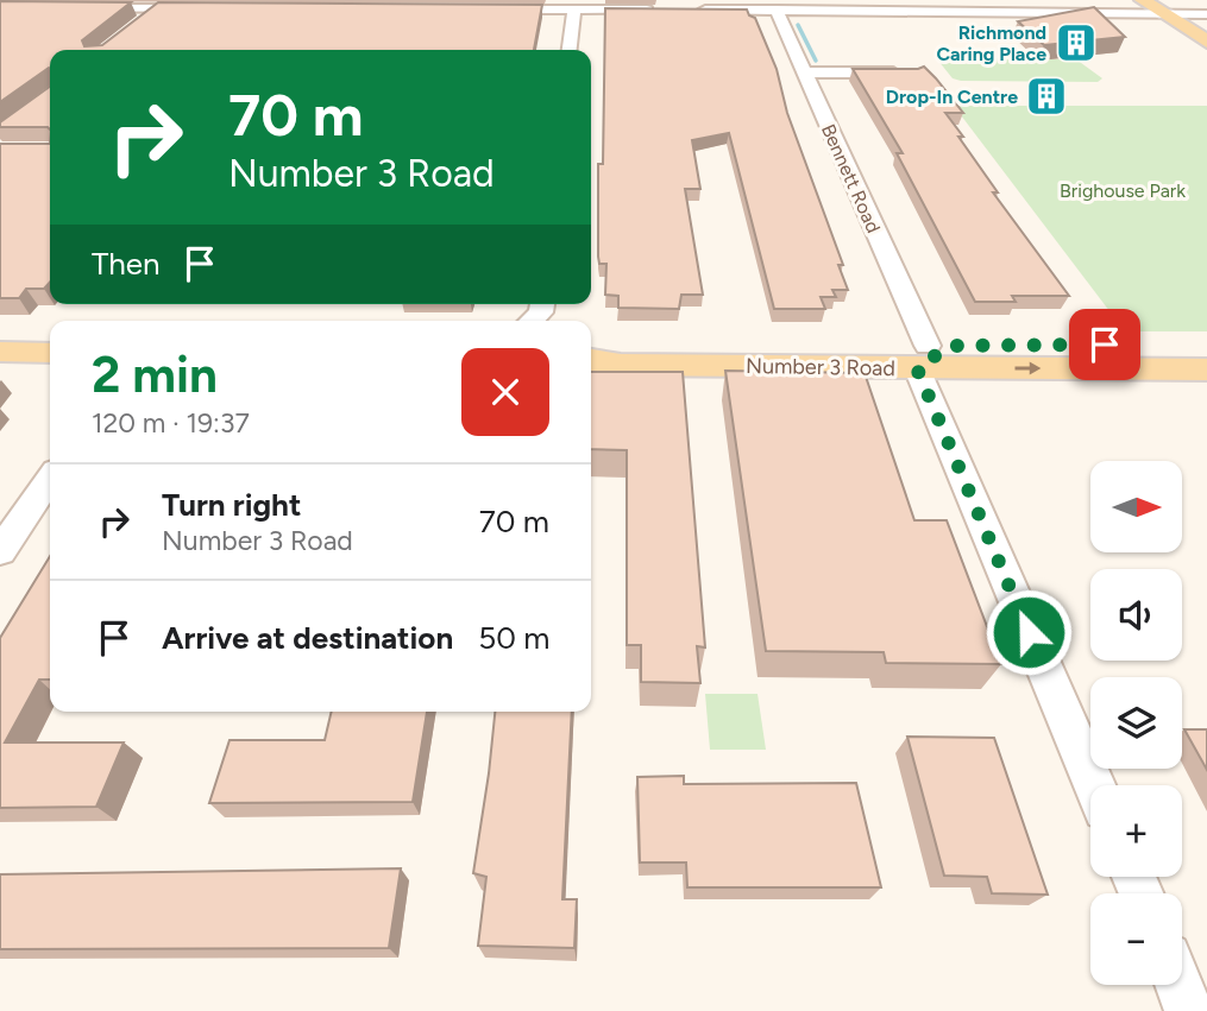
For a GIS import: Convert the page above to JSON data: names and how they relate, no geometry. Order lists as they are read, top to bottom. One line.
{"streets":{"main road":["Number 3 Road"],"street":["Bennett Road"]},"crossings":[["Bennett Road","Number 3 Road"]],"parks":["Brighouse Park"],"places":{"building":["Richmond Caring Place","Drop-In Centre"]},"north":"right","page":{"turn":["70 m","Number 3 Road"],"then":"Then","heading":["2 min","120 m · 19:37"],"map_buttons":["+","−"],"list":[{"name":"Turn right","note":"Number 3 Road","value":"70 m"},{"name":"Arrive at destination","value":"50 m"}]}}
